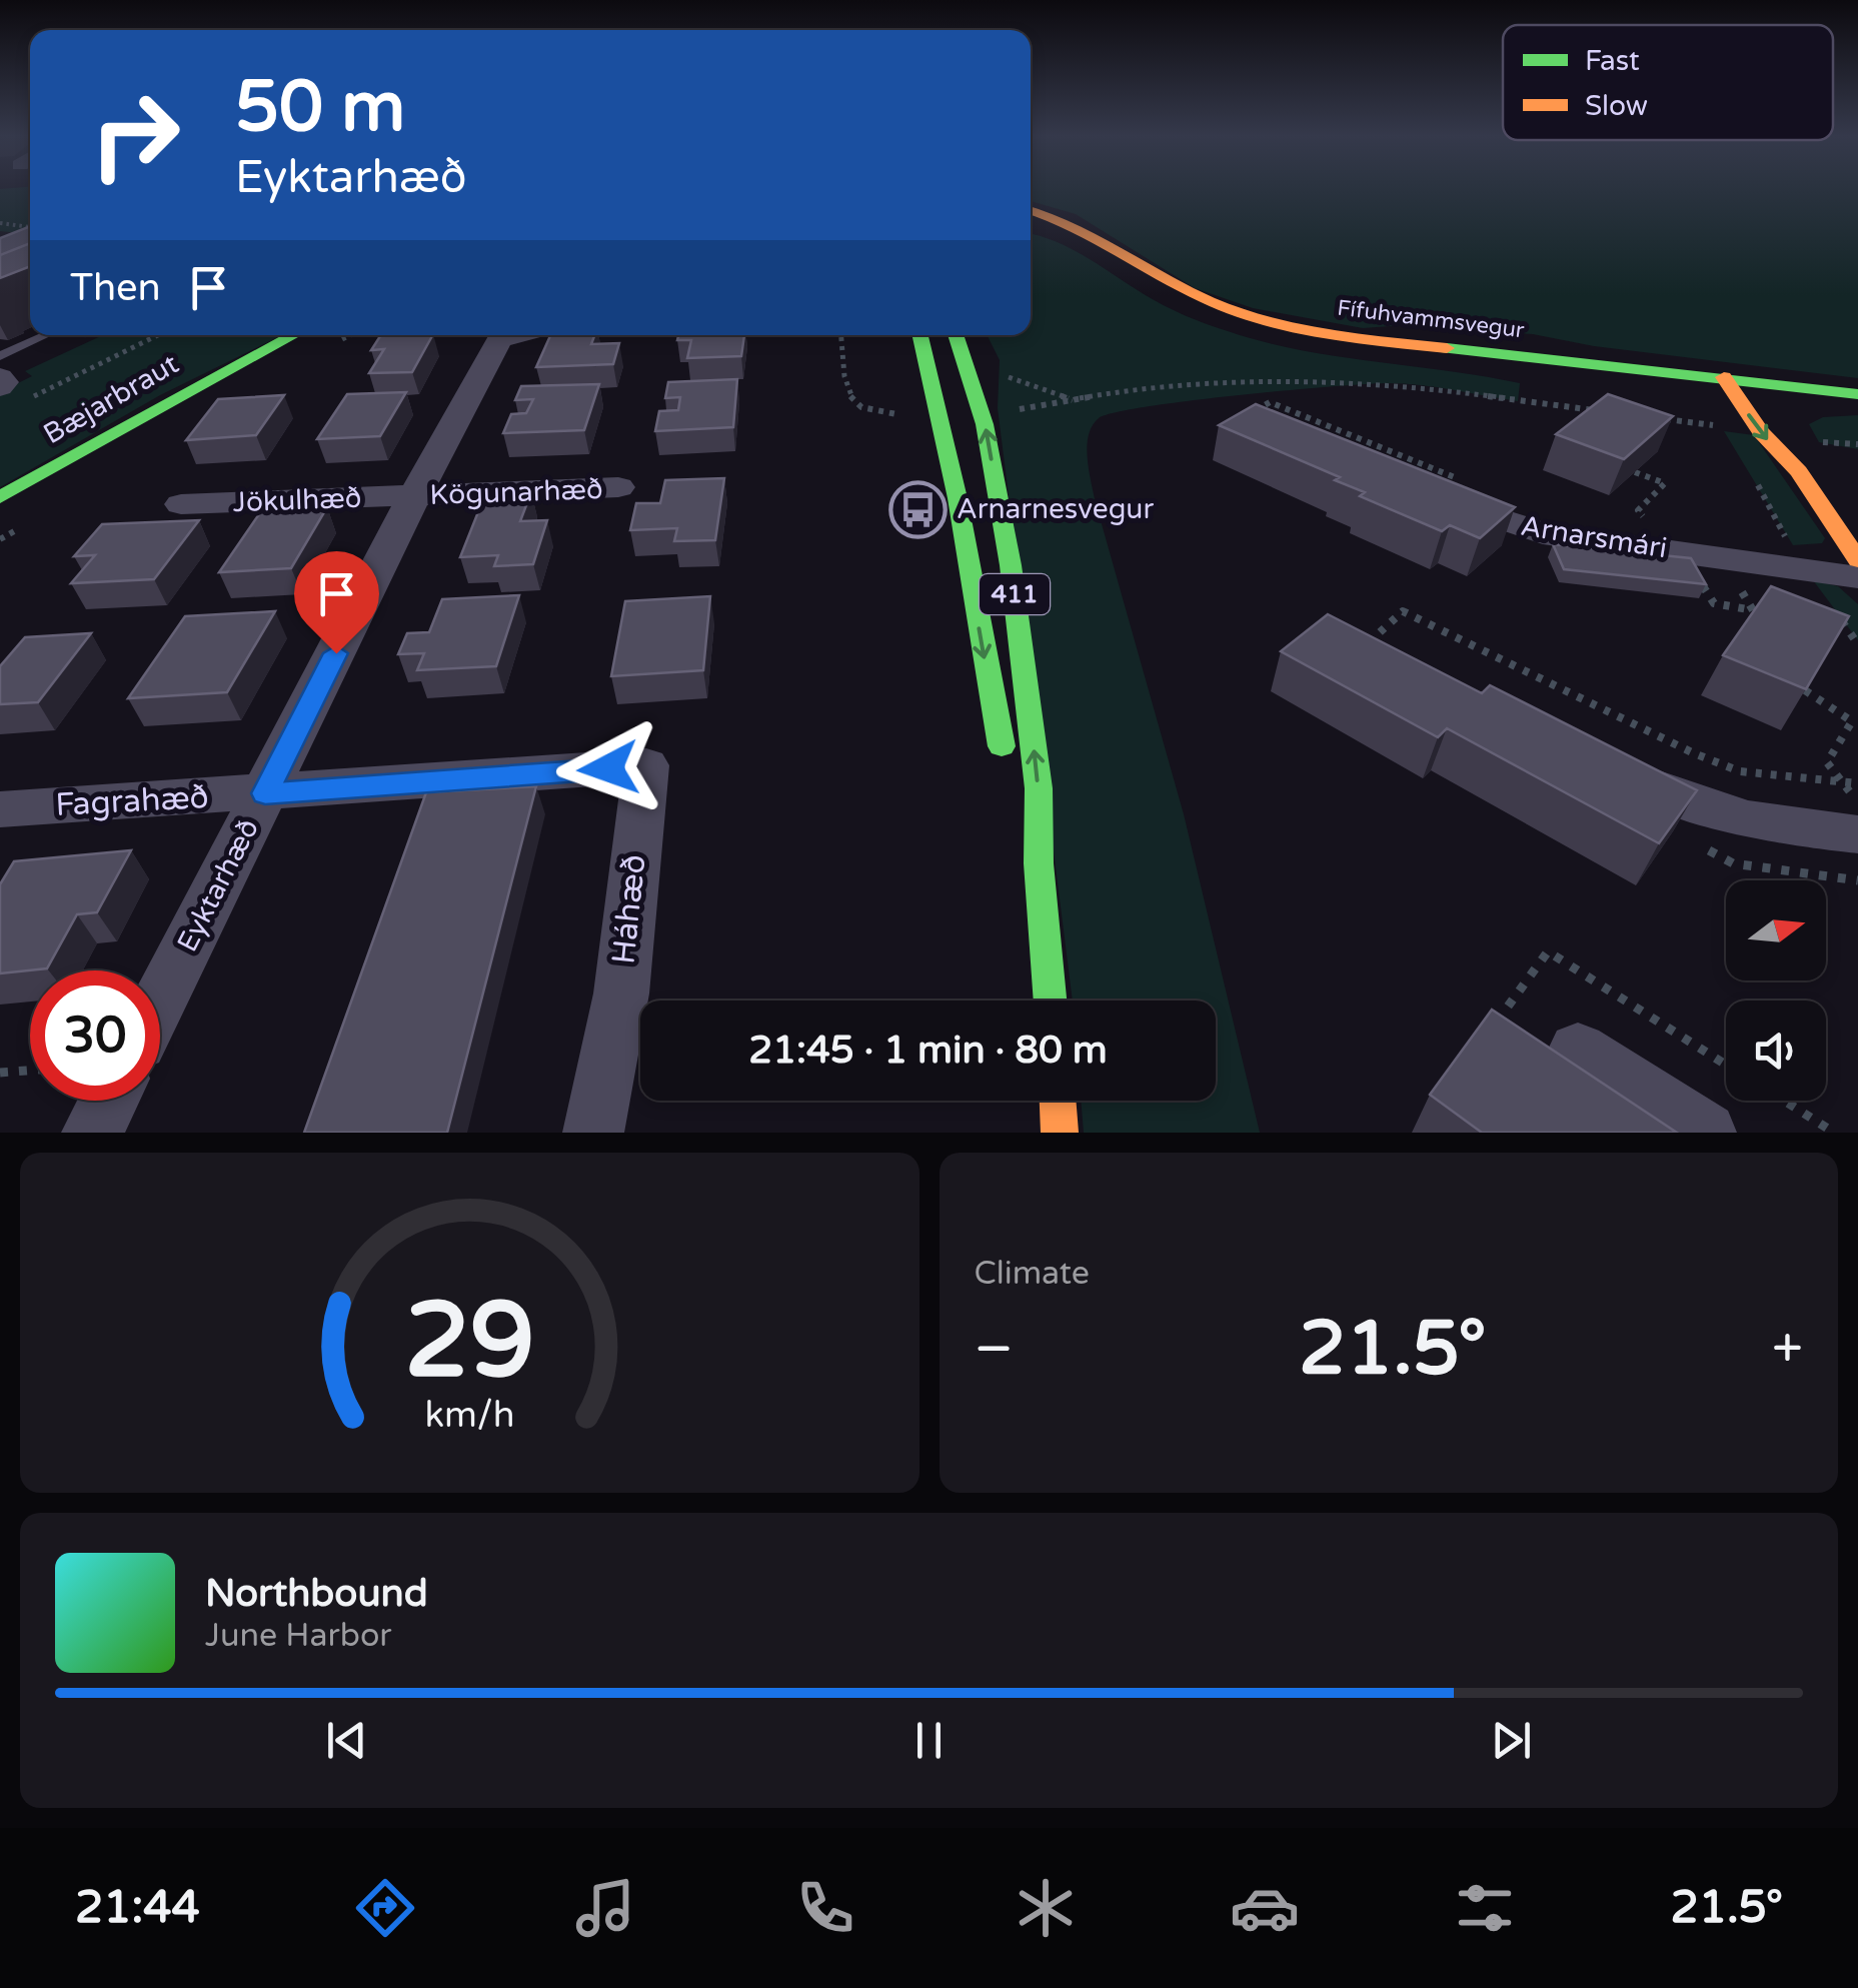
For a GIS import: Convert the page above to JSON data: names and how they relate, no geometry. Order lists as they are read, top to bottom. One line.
{"streets":{"main road":["Fífuhvammsvegur","Bæjarbraut","411"],"street":["Kögunarhæð","Jökulhæð","Arnarsmári","Fagrahæð","Eyktarhæð","Háhæð"]},"crossings":[["Kögunarhæð","Jökulhæð"],["Kögunarhæð","Eyktarhæð"],["Jökulhæð","Eyktarhæð"],["Fagrahæð","Eyktarhæð"],["Fagrahæð","Háhæð"],["Eyktarhæð","Háhæð"]],"places":{"bus stop":["Arnarnesvegur"]},"legend":["Fast","Slow"],"north":"right","page":{"turn":["50 m","Eyktarhæð"],"then":"Then","limit":"30","trip":"21:45 · 1 min · 80 m","tile":"Climate","heat":["−","21.5°","+"],"song":["Northbound","June Harbor"],"tabs":["21:44","21.5°"],"gauge":["29","km/h"]}}
